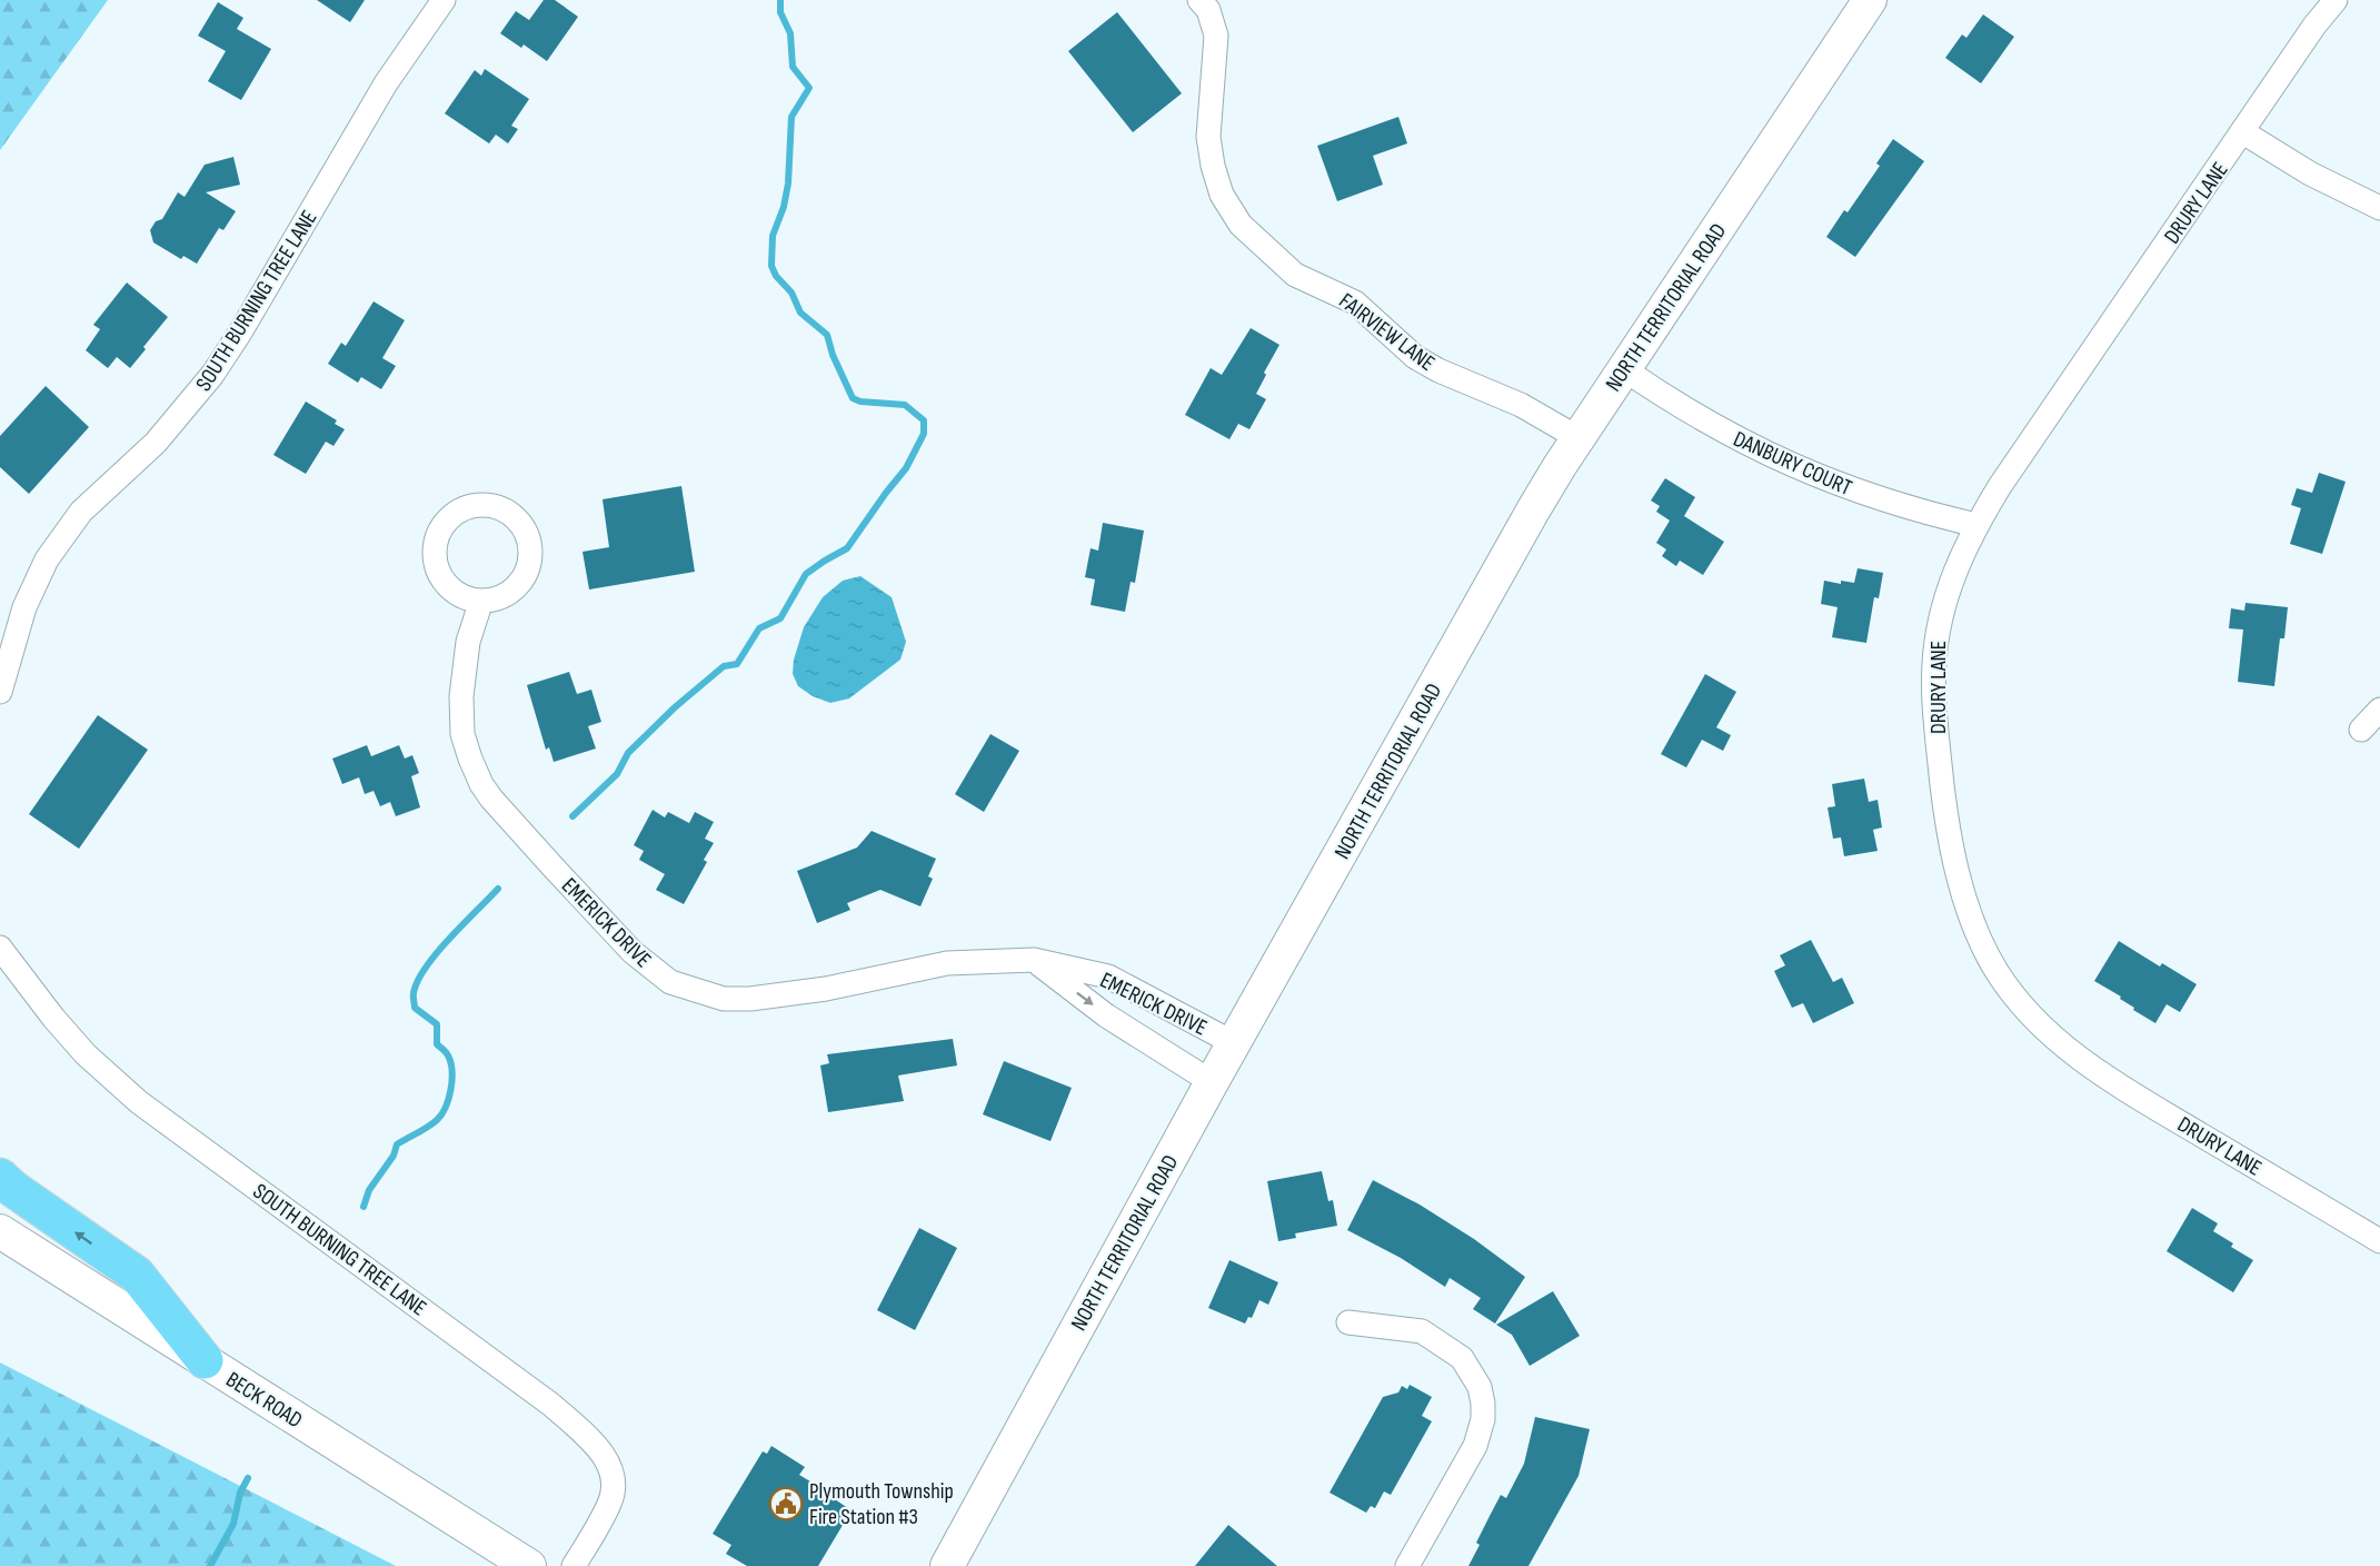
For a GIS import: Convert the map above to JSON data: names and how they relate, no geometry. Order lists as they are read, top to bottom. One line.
{"streets":{"main road":["NORTH TERRITORIAL ROAD","BECK ROAD"],"street":["DRURY LANE","SOUTH BURNING TREE LANE","FAIRVIEW LANE","DANBURY COURT","EMERICK DRIVE"]},"crossings":[["DRURY LANE","DANBURY COURT"],["NORTH TERRITORIAL ROAD","FAIRVIEW LANE"],["NORTH TERRITORIAL ROAD","DANBURY COURT"],["NORTH TERRITORIAL ROAD","EMERICK DRIVE"]],"places":{"public building":["Plymouth Township Fire Station #3"]}}
